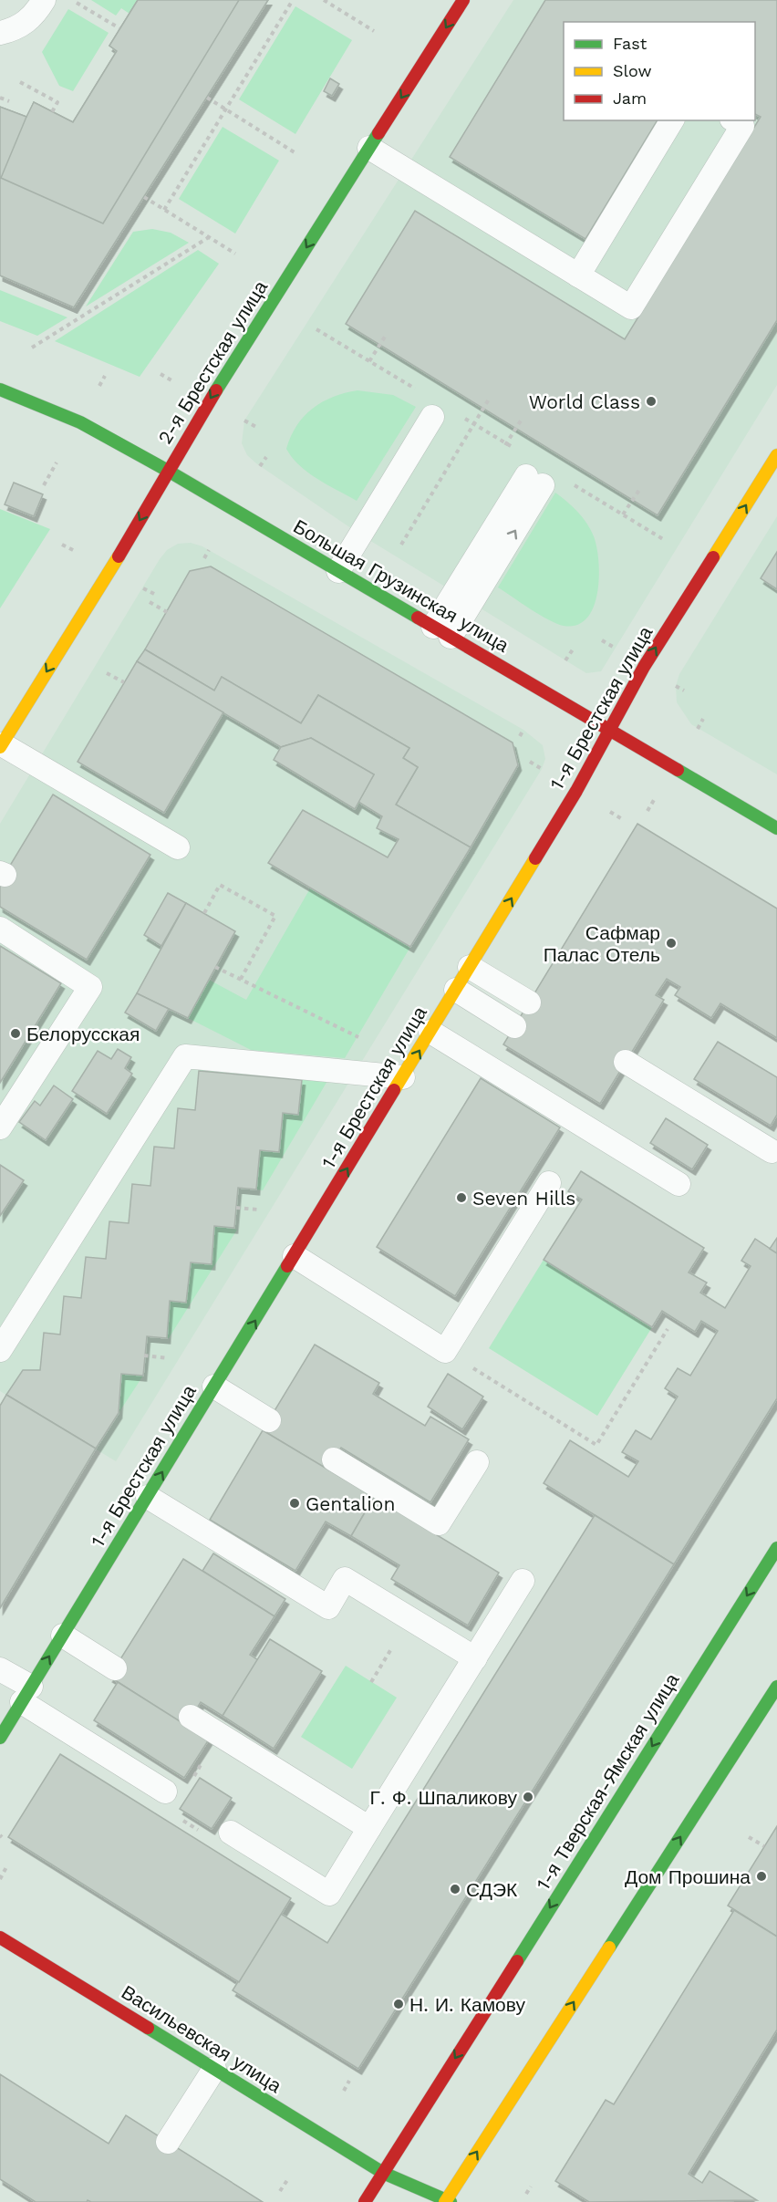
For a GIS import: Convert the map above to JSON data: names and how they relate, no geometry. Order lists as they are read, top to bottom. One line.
{"streets":{"main road":["2-я Брестская улица","Большая Грузинская улица","1-я Брестская улица","1-я Тверская-Ямская улица","Васильевская улица"]},"crossings":[["2-я Брестская улица","Большая Грузинская улица"],["Большая Грузинская улица","1-я Брестская улица"],["1-я Тверская-Ямская улица","Васильевская улица"]],"one_way":["2-я Брестская улица","1-я Брестская улица"],"places":["World Class","Сафмар Палас Отель","Белорусская","Seven Hills","Gentalion","Г. Ф. Шпаликову","Дом Прошина","СДЭК","Н. И. Камову"],"legend":["Fast","Slow","Jam"]}
